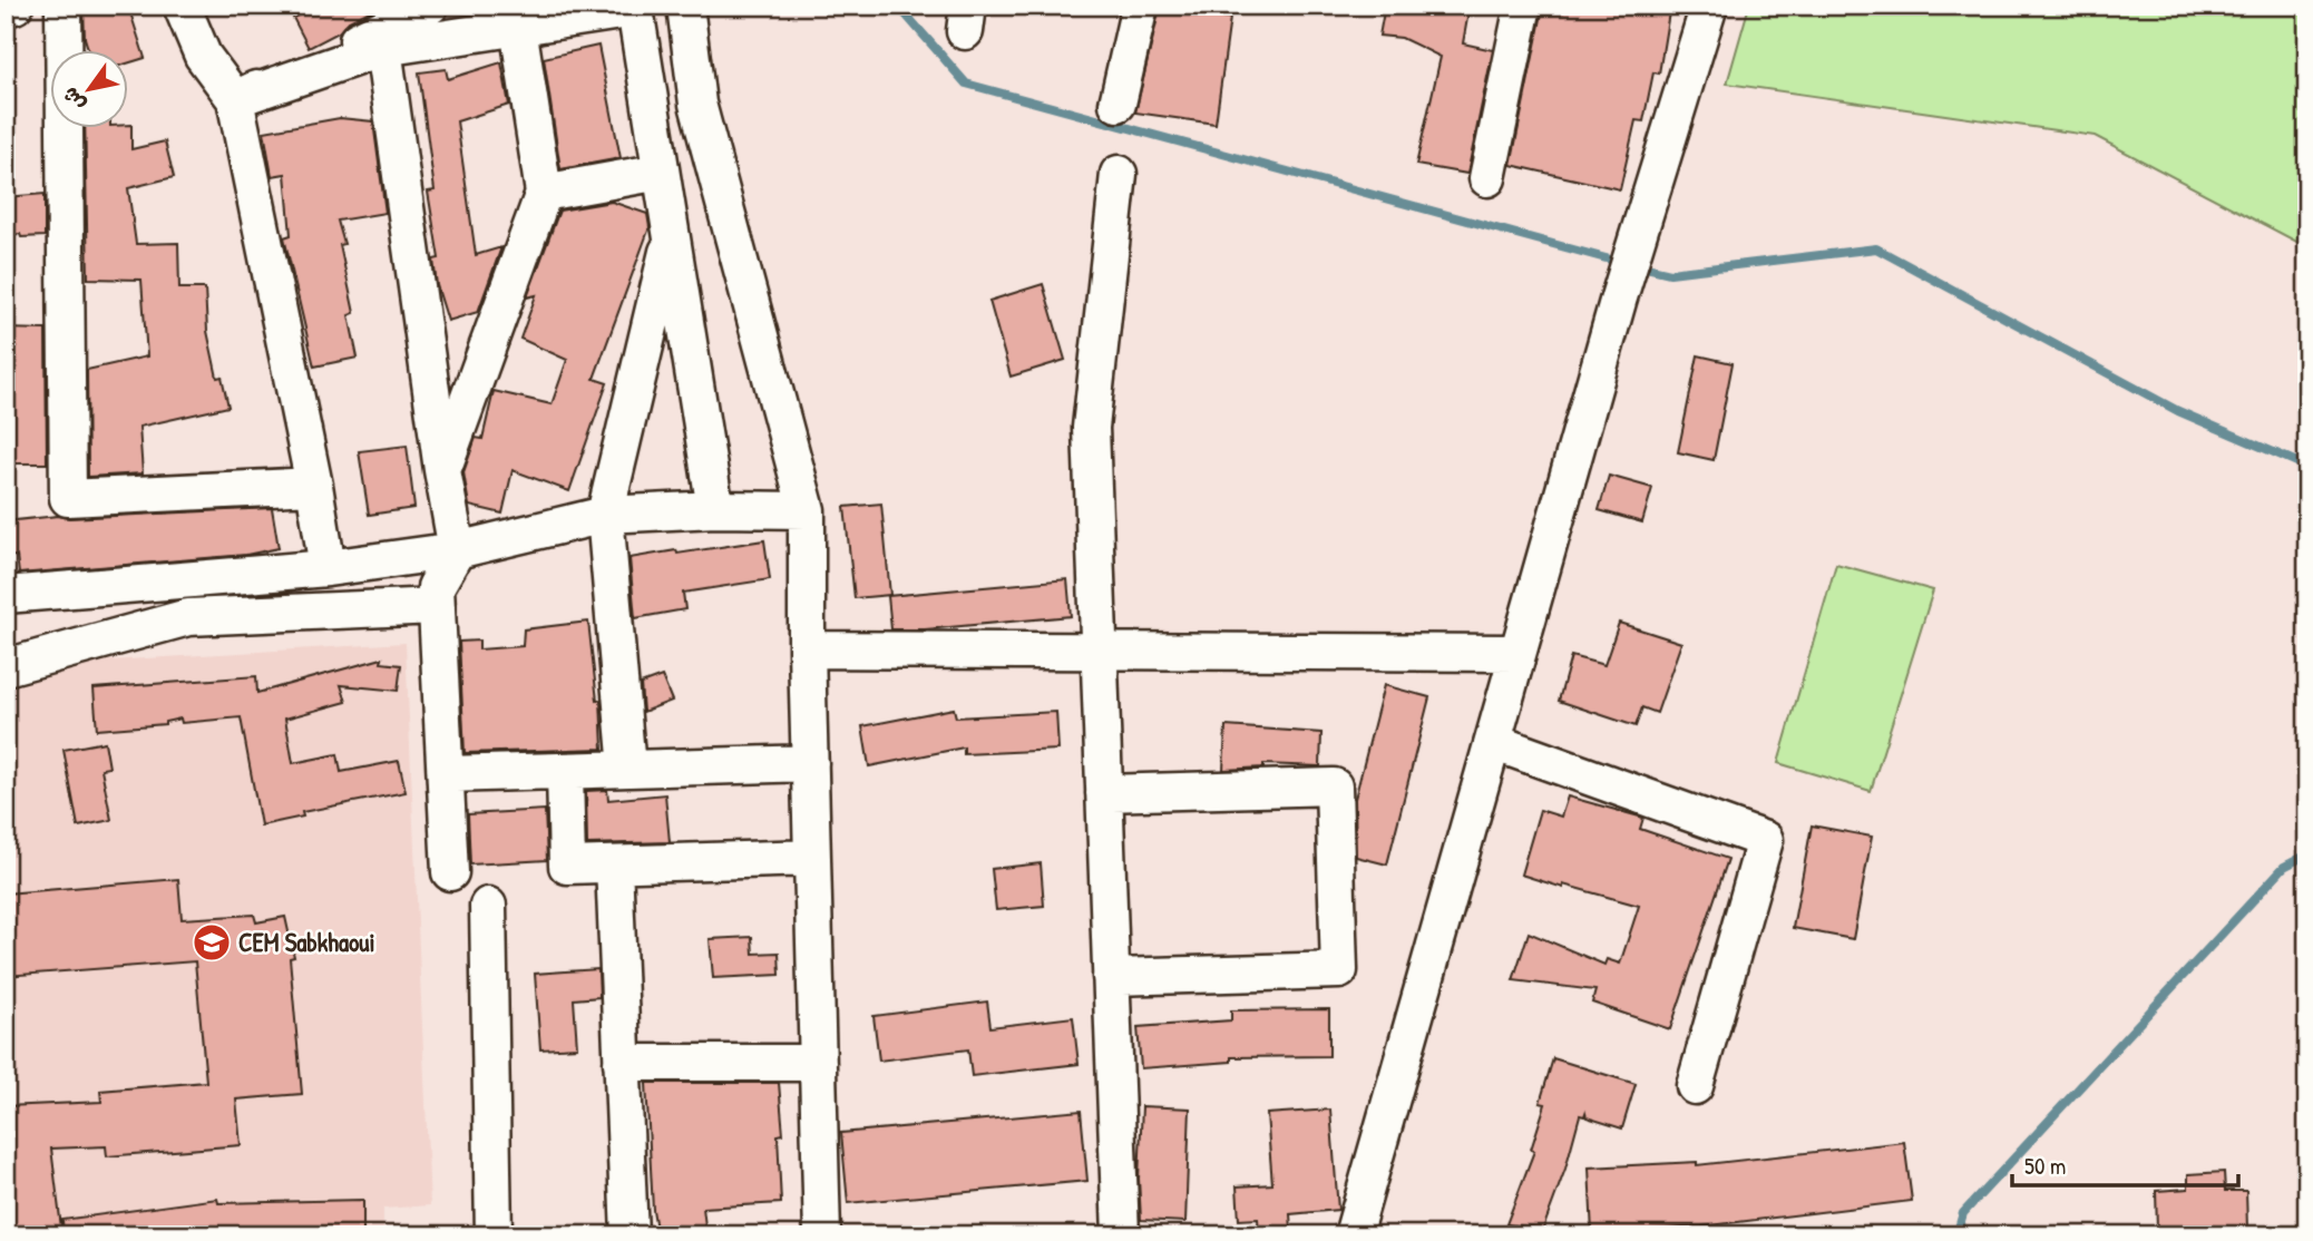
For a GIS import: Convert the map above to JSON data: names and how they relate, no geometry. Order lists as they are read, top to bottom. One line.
{"places":{"school or university":["CEM Sabkhaoui"]},"scale_bar":"50 m","north":"bottom left"}
